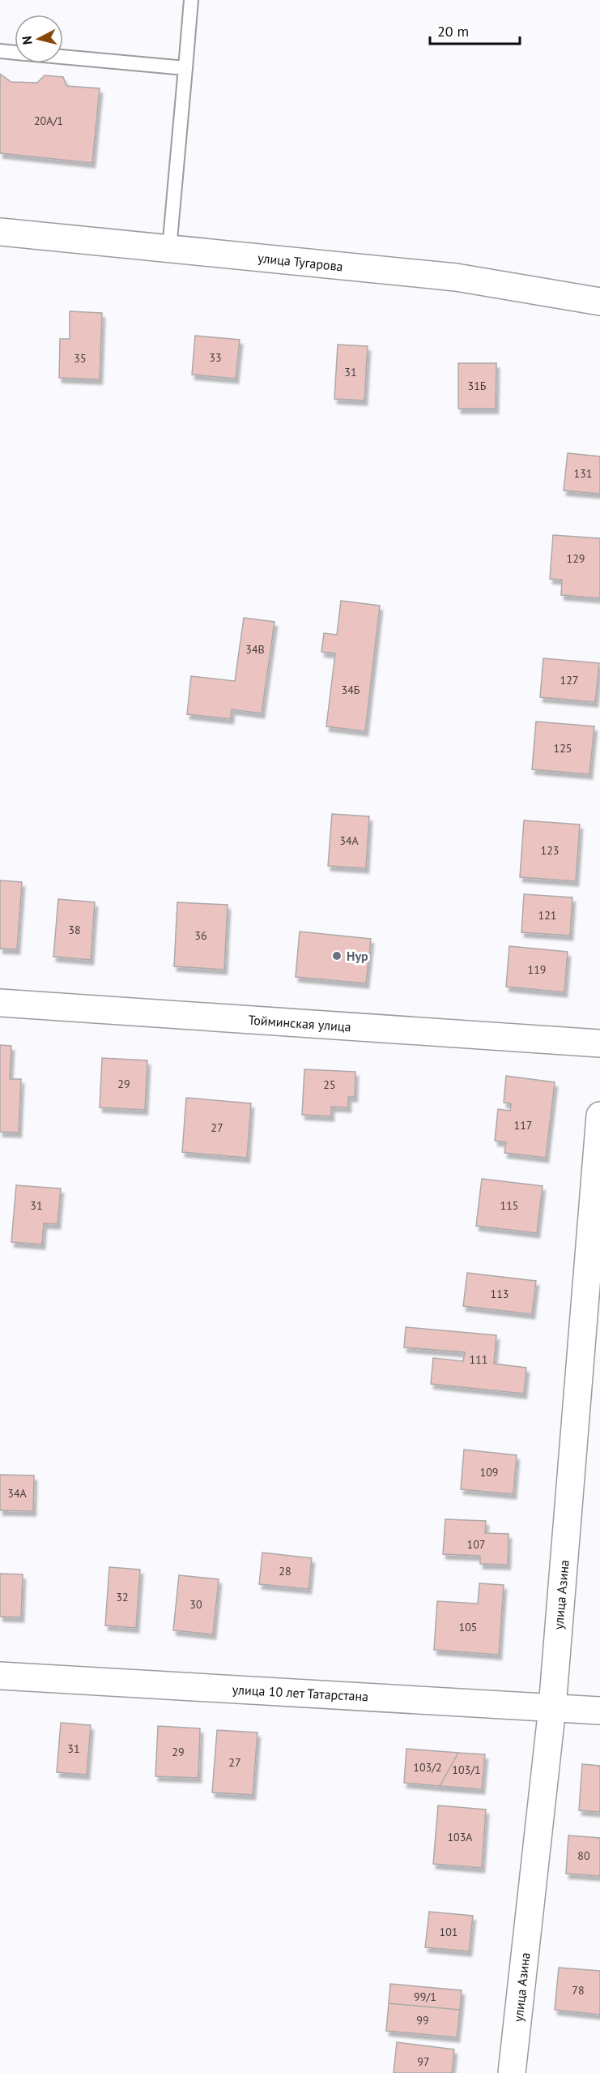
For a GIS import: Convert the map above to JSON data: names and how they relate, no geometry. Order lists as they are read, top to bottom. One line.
{"streets":{"street":["улица Тугарова","Тойминская улица","улица Азина","улица 10 лет Татарстана"]},"crossings":[["улица Азина","улица 10 лет Татарстана"]],"places":["Нур"],"house_numbers":["20А/1","33","35","31","31Б","131","129","34В","127","34Б","125","34А","123","121","38","36","119","29","25","117","27","31","115","113","111","109","34А","107","28","32","30","105","31","29","27","103/2","103/1","103А","80","101","78","99/1","99","97"],"scale_bar":"20 m","north":"left"}
